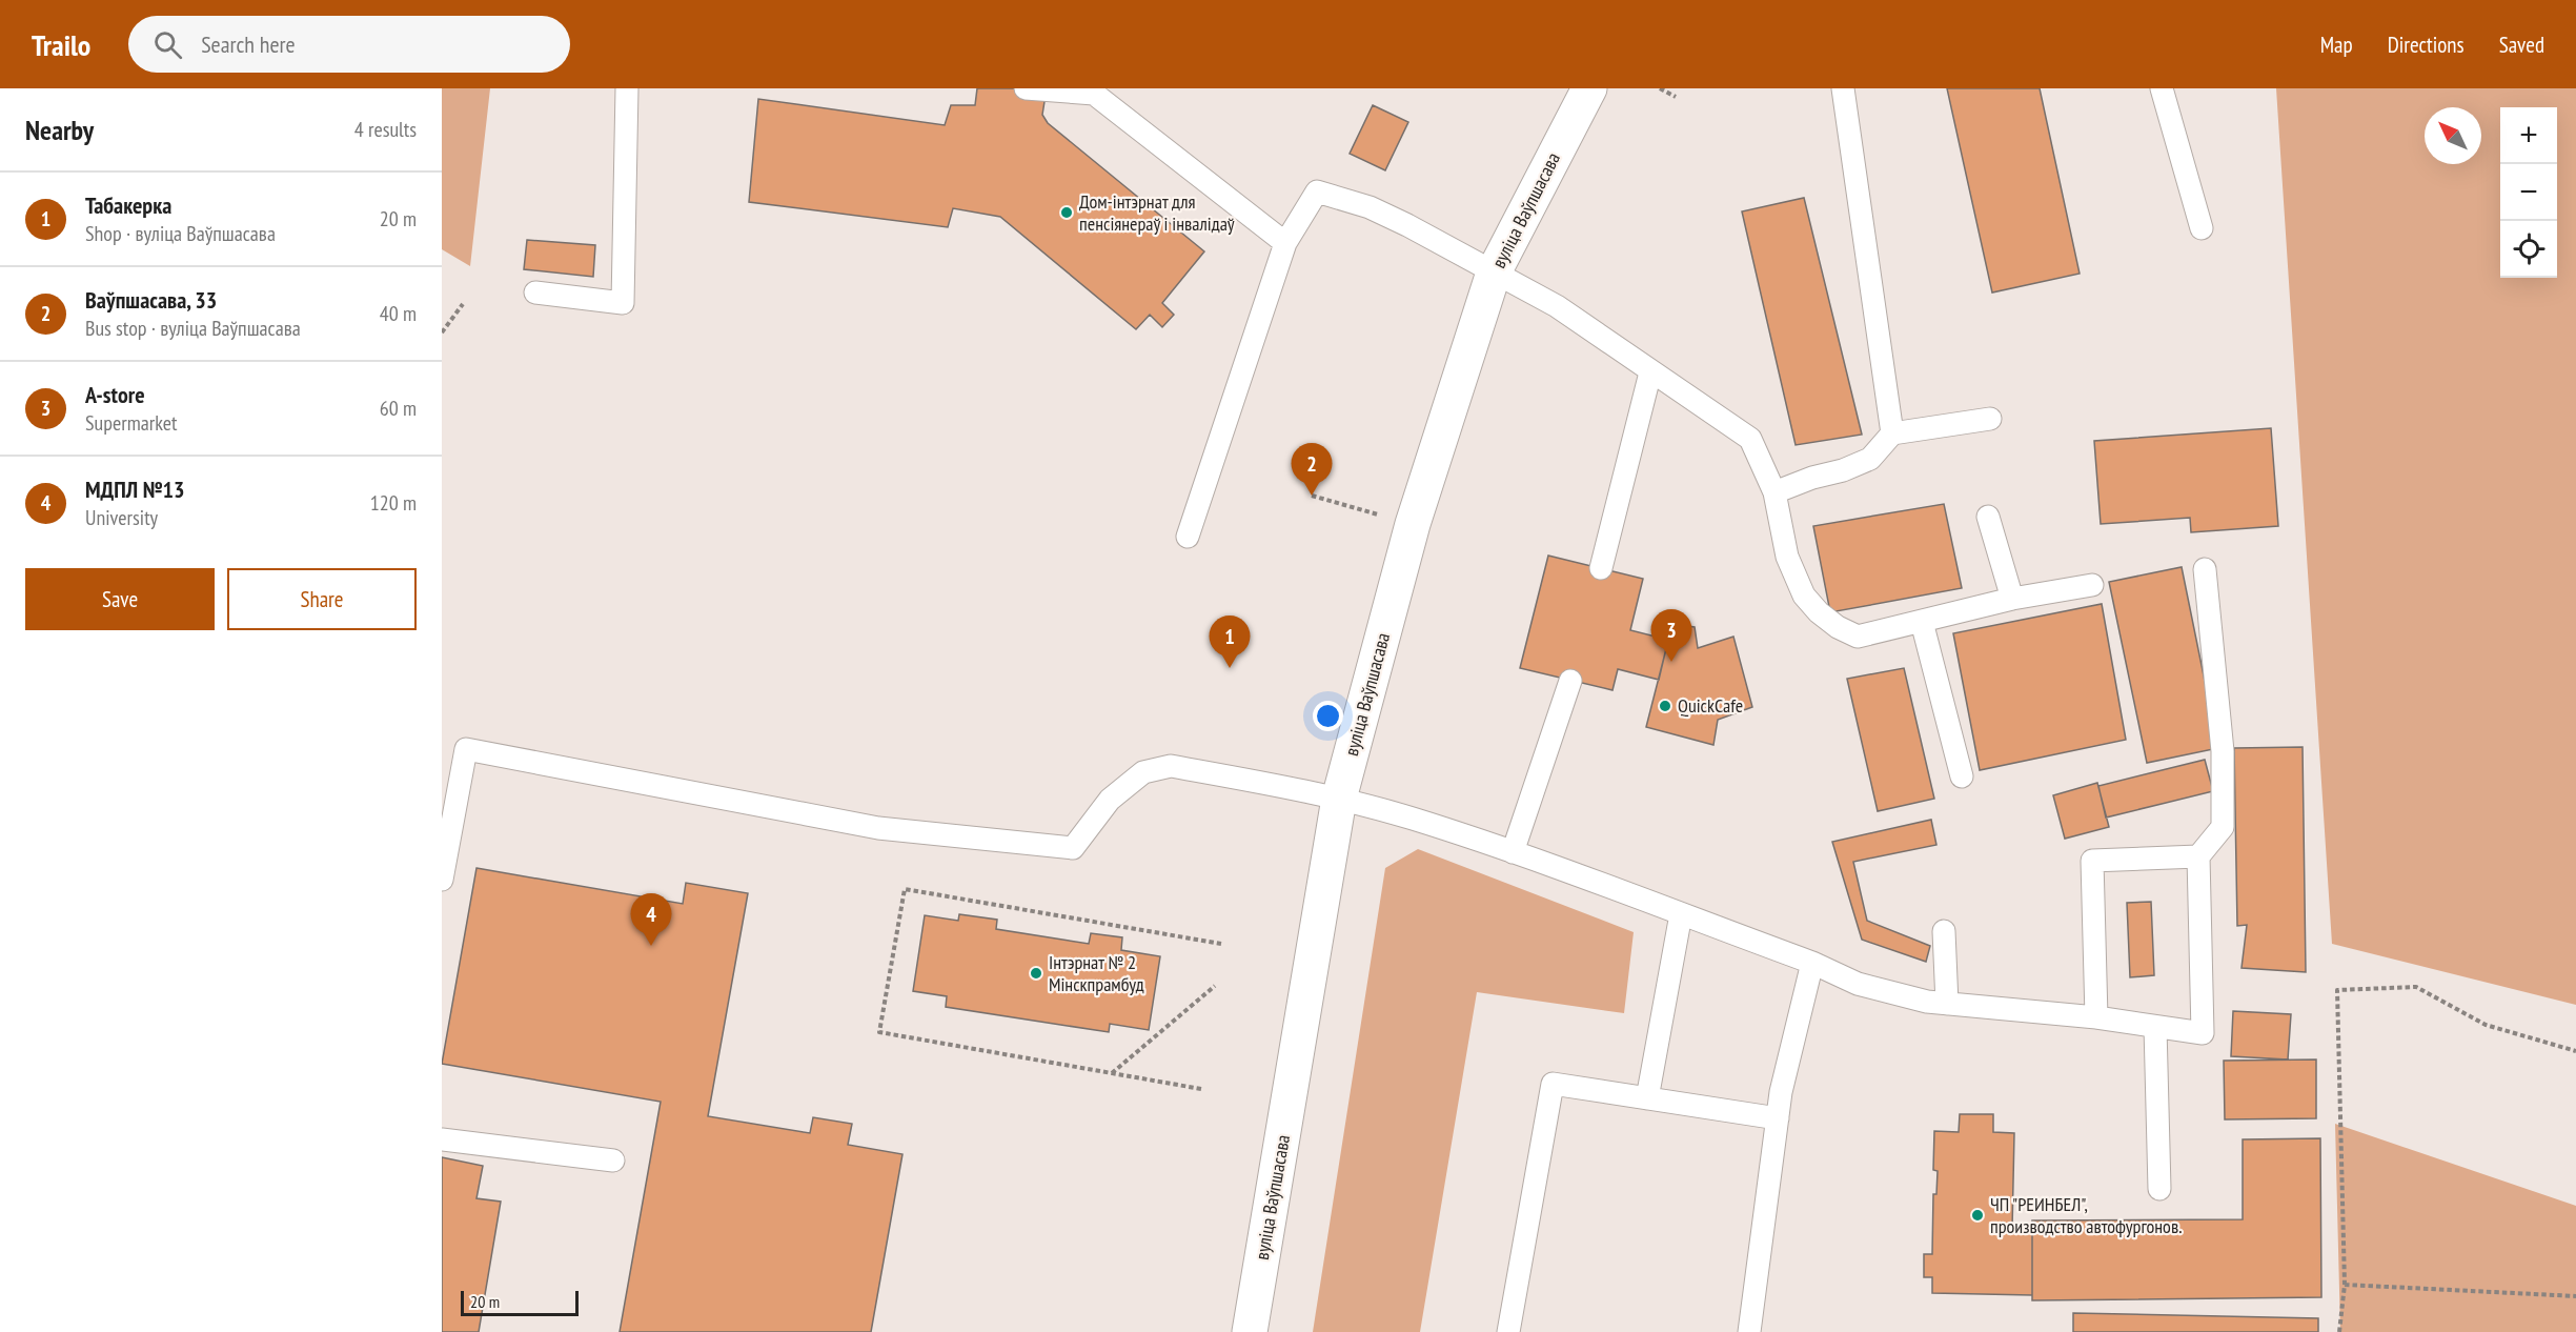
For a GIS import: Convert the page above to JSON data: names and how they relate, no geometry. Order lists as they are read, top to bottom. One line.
{"streets":{"main road":["вуліца Ваўпшасава"]},"places":["Дом-інтэрнат для пенсіянераў і інвалідаў","QuickCafe","Інтэрнат № 2 Мінскпрамбуд","ЧП \"РЕИНБЕЛ\", производство автофургонов."],"scale_bar":"20 m","north":"top left","page":{"header":"Trailo","search":"Search here","nav":["Map","Directions","Saved"],"heading":["Nearby","4 results"],"map_buttons":["+","−"],"list":[{"mark":"1","name":"Табакерка","note":"Shop · вуліца Ваўпшасава","value":"20 m"},{"mark":"2","name":"Ваўпшасава, 33","note":"Bus stop · вуліца Ваўпшасава","value":"40 m"},{"mark":"3","name":"А-store","note":"Supermarket","value":"60 m"},{"mark":"4","name":"МДПЛ №13","note":"University","value":"120 m"}],"pins":["2","3","1","4"],"buttons":["Save","Share"],"scale":"20 m"}}
